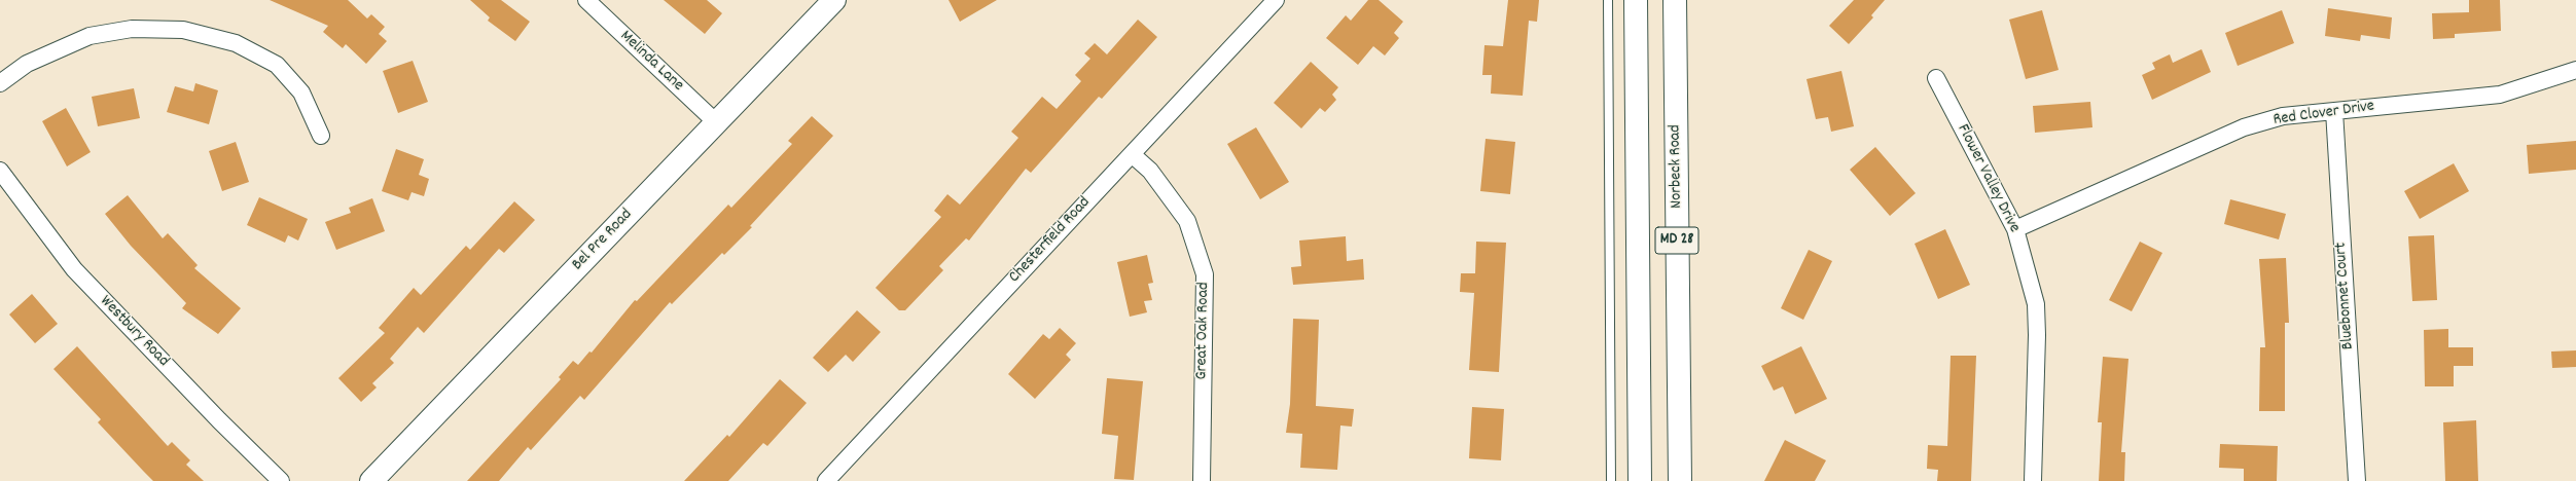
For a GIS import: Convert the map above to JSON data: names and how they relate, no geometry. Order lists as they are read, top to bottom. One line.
{"streets":{"main road":["Norbeck Road","Bel Pre Road","MD 28"],"street":["Melinda Lane","Red Clover Drive","Flower Valley Drive","Chesterfield Road","Bluebonnet Court","Great Oak Road","Westbury Road"]},"crossings":[["Melinda Lane","Bel Pre Road"],["Red Clover Drive","Flower Valley Drive"],["Red Clover Drive","Bluebonnet Court"],["Chesterfield Road","Great Oak Road"]]}
